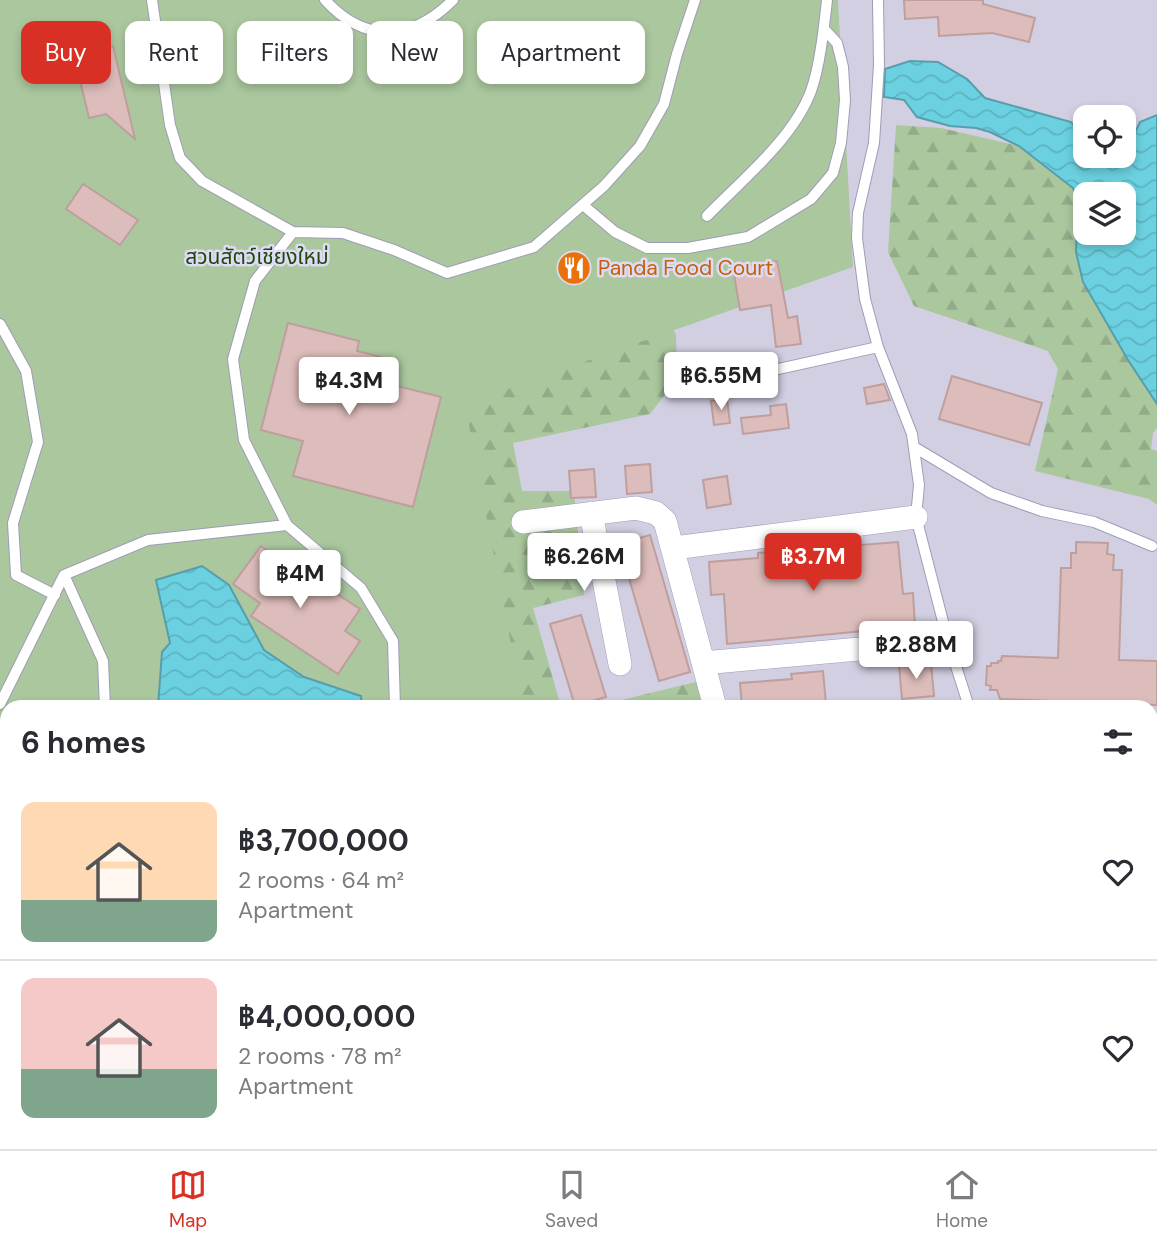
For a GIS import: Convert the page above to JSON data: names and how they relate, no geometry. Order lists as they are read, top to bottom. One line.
{"parks":["สวนสัตว์เชียงใหม่"],"places":{"restaurant":["Panda Food Court"]},"page":{"chip":["Buy","Rent","Filters","New","Apartment"],"price":["฿6.55M","฿4.3M","฿6.26M","฿3.7M","฿4M","฿2.88M"],"heading":"6 homes","list":[{"name":"฿3,700,000","note":"2 rooms · 64 m² · Apartment"},{"name":"฿4,000,000","note":"2 rooms · 78 m² · Apartment"}],"tabs":["Map","Saved","Home"]}}
